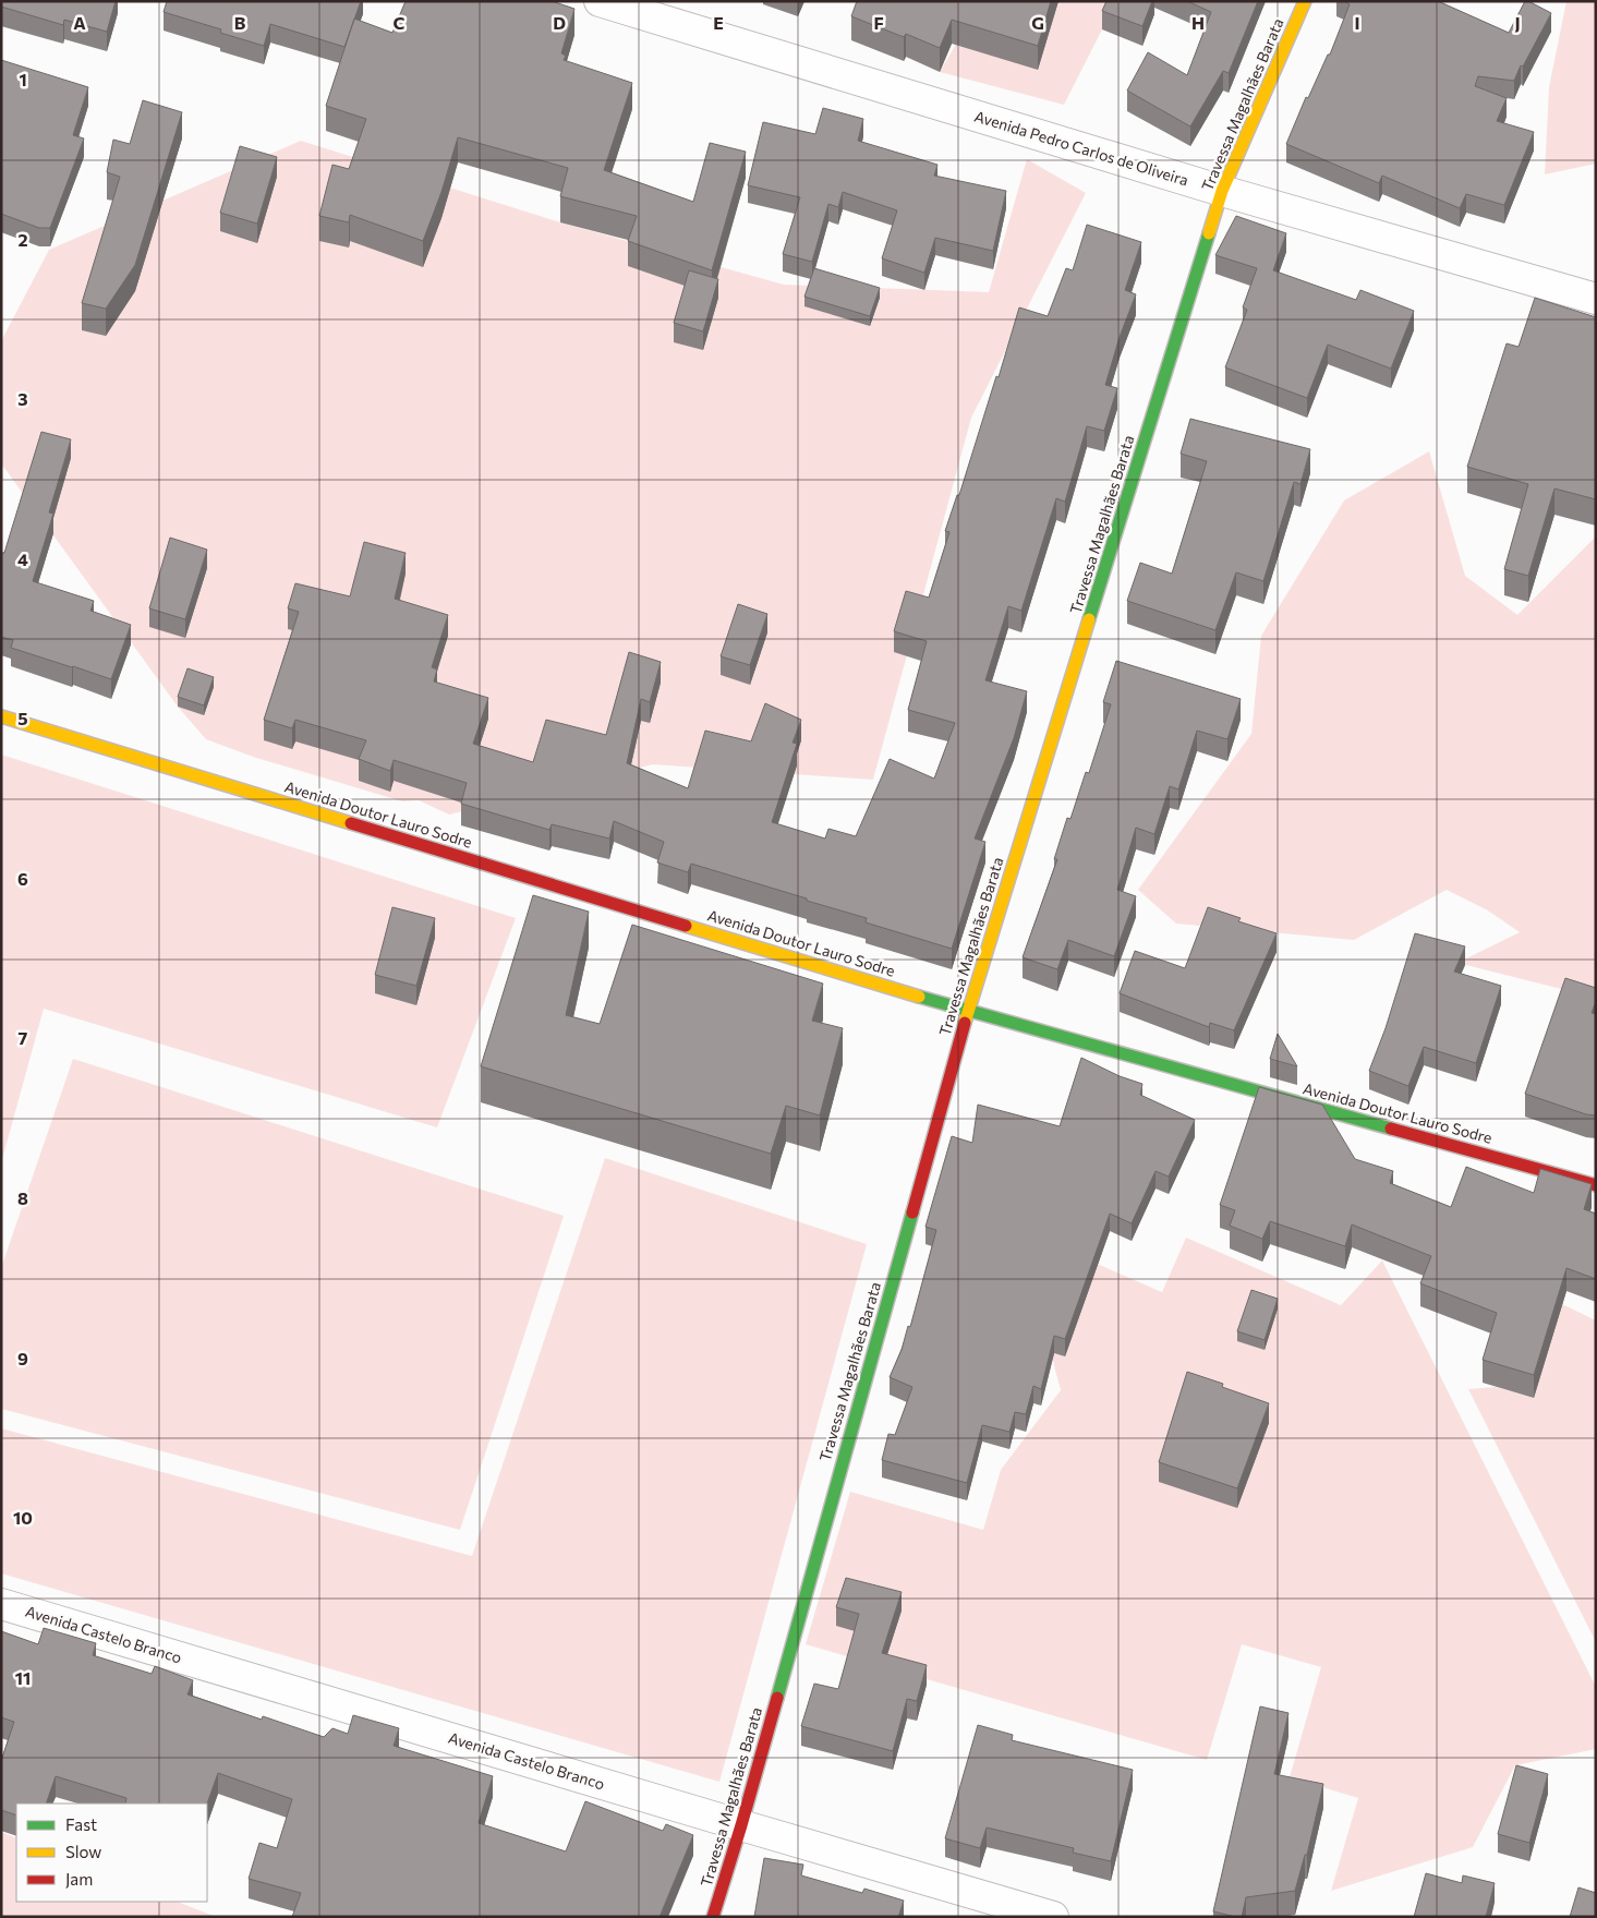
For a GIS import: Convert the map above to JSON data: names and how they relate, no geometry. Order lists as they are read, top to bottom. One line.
{"streets":{"street":["Travessa Magalhães Barata","Avenida Pedro Carlos de Oliveira","Avenida Doutor Lauro Sodre","Avenida Castelo Branco"]},"crossings":[["Travessa Magalhães Barata","Avenida Pedro Carlos de Oliveira"],["Travessa Magalhães Barata","Avenida Doutor Lauro Sodre"],["Travessa Magalhães Barata","Avenida Castelo Branco"]],"legend":["Fast","Slow","Jam"],"grid":{"columns":["A","B","C","D","E","F","G","H","I","J"],"rows":["1","2","3","4","5","6","7","8","9","10","11"]}}
